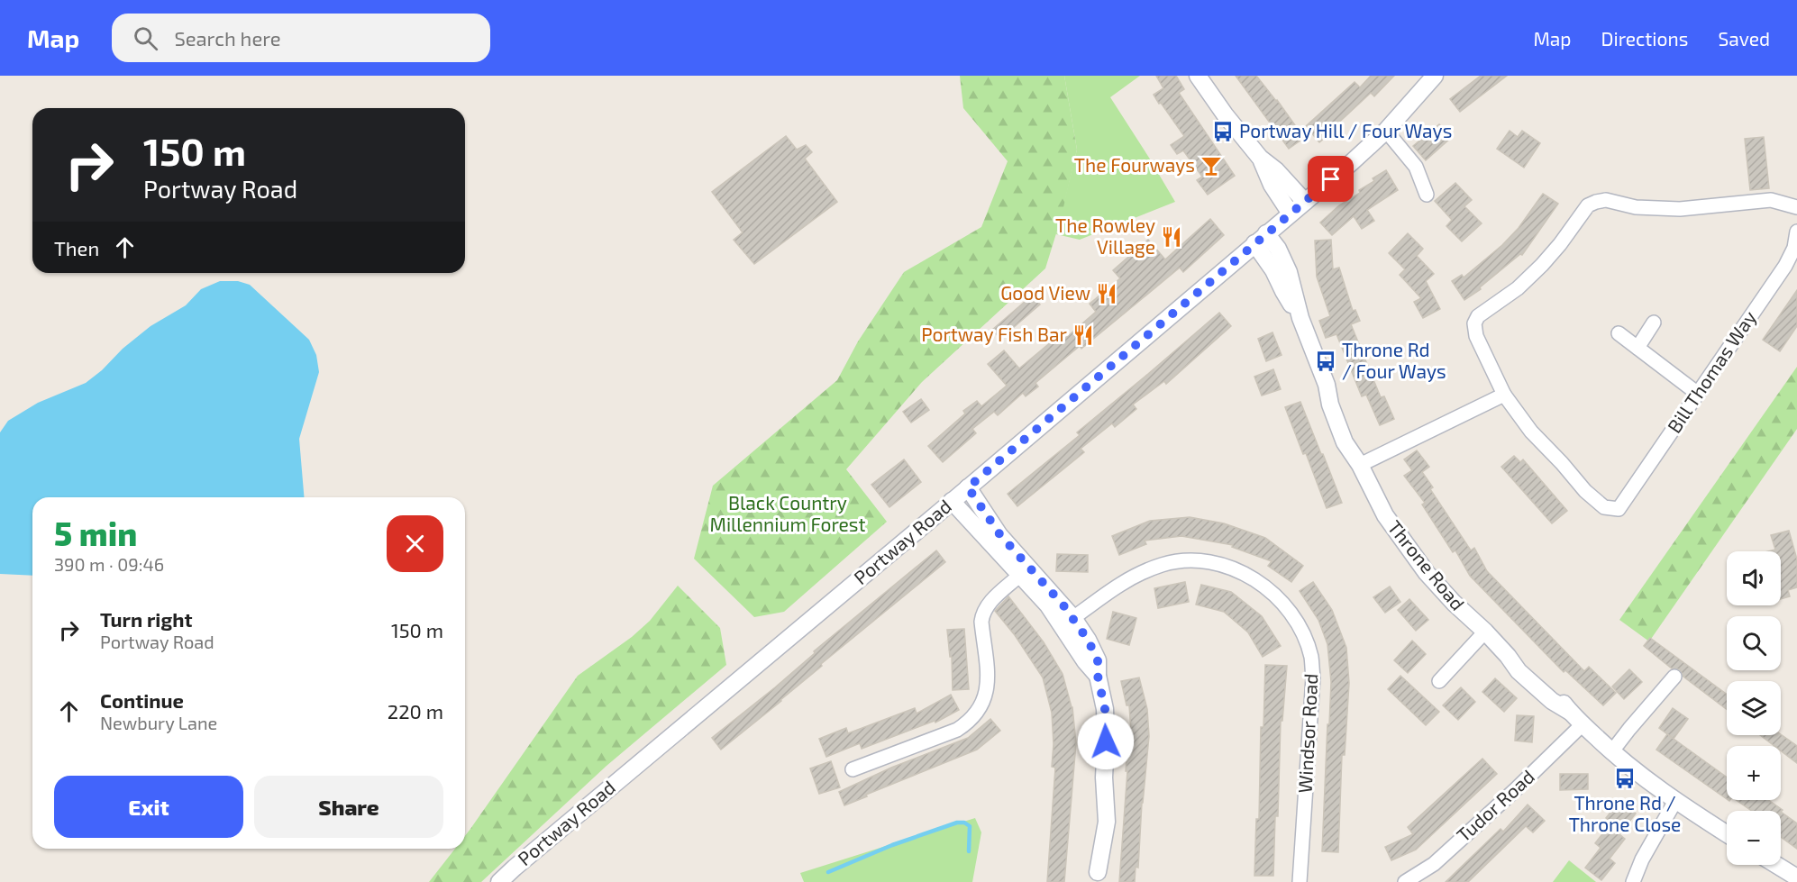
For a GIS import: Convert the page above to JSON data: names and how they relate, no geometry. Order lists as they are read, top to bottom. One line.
{"streets":{"street":["Bill Thomas Way","Portway Road","Throne Road","Windsor Road","Tudor Road"]},"crossings":[["Portway Road","Throne Road"],["Throne Road","Tudor Road"]],"parks":["Black Country Millennium Forest"],"places":{"bus stop":["Portway Hill / Four Ways","Throne Rd / Four Ways","Throne Rd / Throne Close"],"bar":["The Fourways"],"restaurant":["The Rowley Village","Good View","Portway Fish Bar"]},"page":{"header":"Map","search":"Search here","nav":["Map","Directions","Saved"],"turn":["150 m","Portway Road"],"then":"Then","heading":["5 min","390 m · 09:46"],"map_buttons":["+","−"],"list":[{"name":"Turn right","note":"Portway Road","value":"150 m"},{"name":"Continue","note":"Newbury Lane","value":"220 m"}],"buttons":["Exit","Share"]}}
